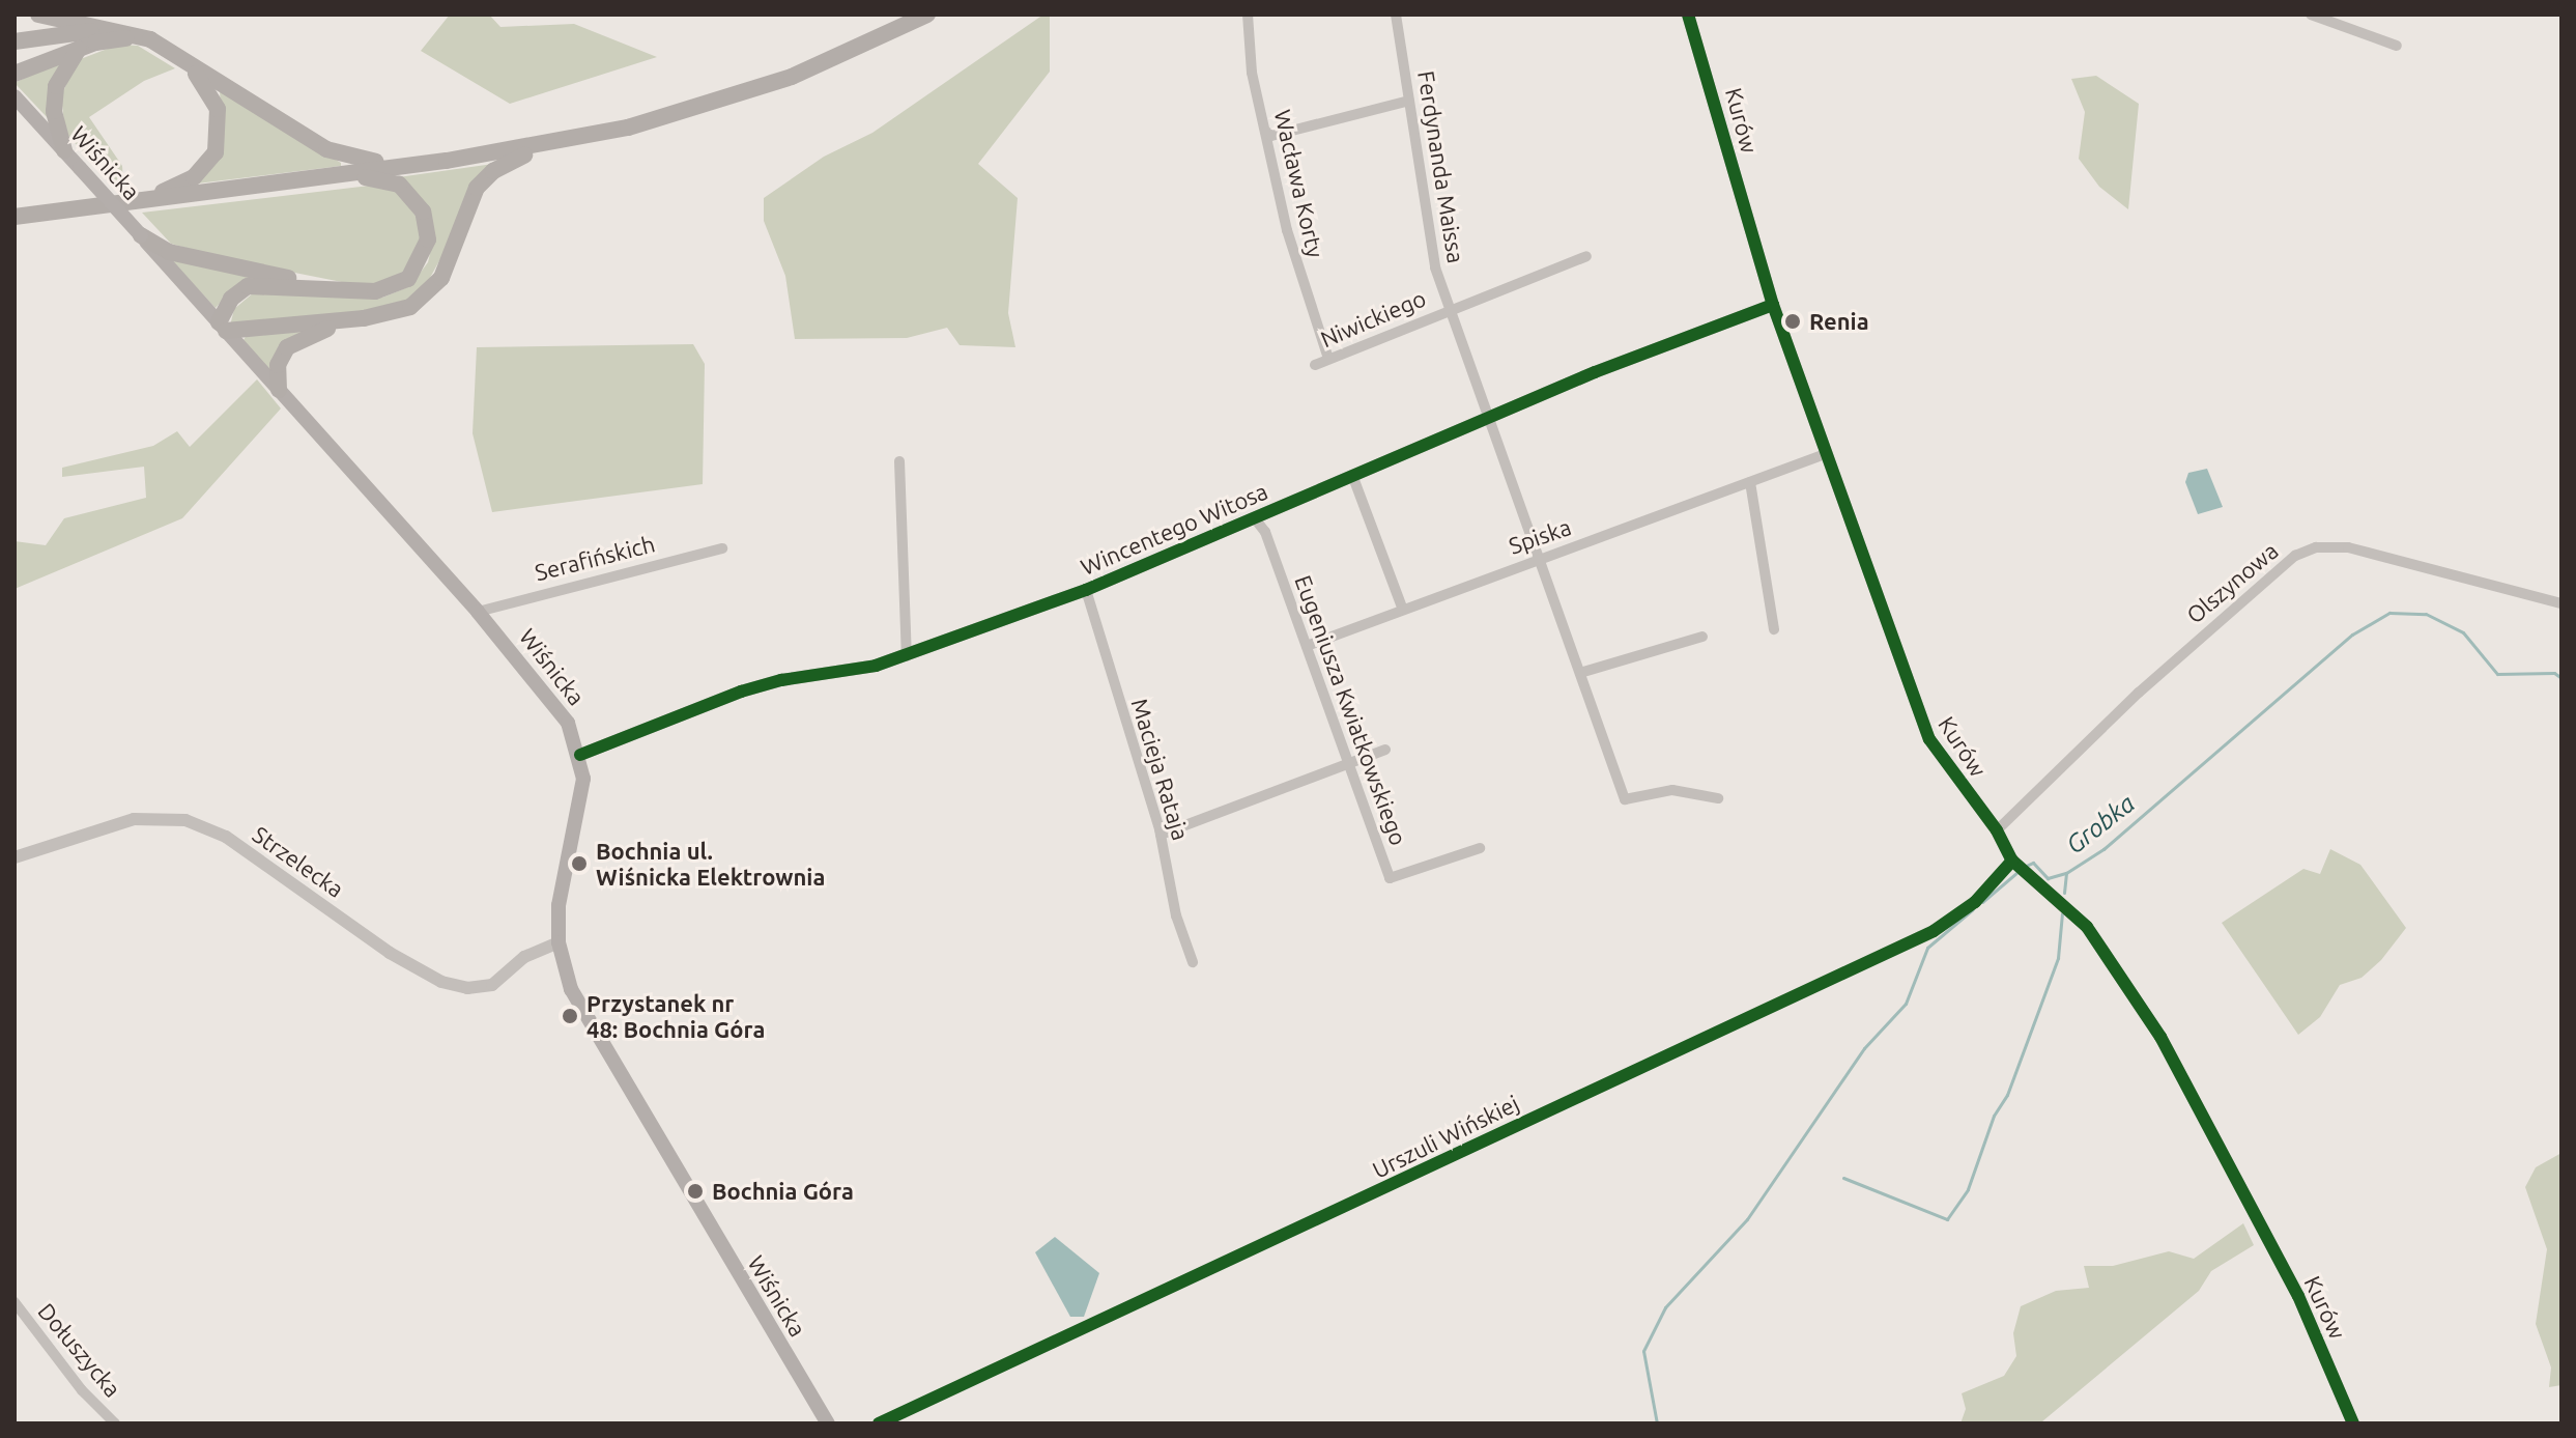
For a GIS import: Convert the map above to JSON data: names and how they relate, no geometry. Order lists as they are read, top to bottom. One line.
{"streets":{"main road":["Wiśnicka"],"street":["Kurów","Ferdynanda Maissa","Wacława Korty","Niwickiego","Wincentego Witosa","Spiska","Serafińskich","Olszynowa","Eugeniusza Kwiatkowskiego","Macieja Rataja","Strzelecka","Urszuli Wińskiej","Dołuszycka"]},"crossings":[["Kurów","Wincentego Witosa"],["Kurów","Spiska"],["Kurów","Olszynowa"],["Kurów","Urszuli Wińskiej"],["Wiśnicka","Wincentego Witosa"],["Wiśnicka","Serafińskich"],["Wiśnicka","Strzelecka"],["Ferdynanda Maissa","Niwickiego"],["Ferdynanda Maissa","Wincentego Witosa"],["Ferdynanda Maissa","Spiska"],["Wacława Korty","Niwickiego"],["Wincentego Witosa","Eugeniusza Kwiatkowskiego"],["Wincentego Witosa","Macieja Rataja"],["Spiska","Eugeniusza Kwiatkowskiego"]],"water":["Grobka"],"places":["Renia","Bochnia ul. Wiśnicka Elektrownia","Przystanek nr 48: Bochnia Góra","Bochnia Góra"]}
